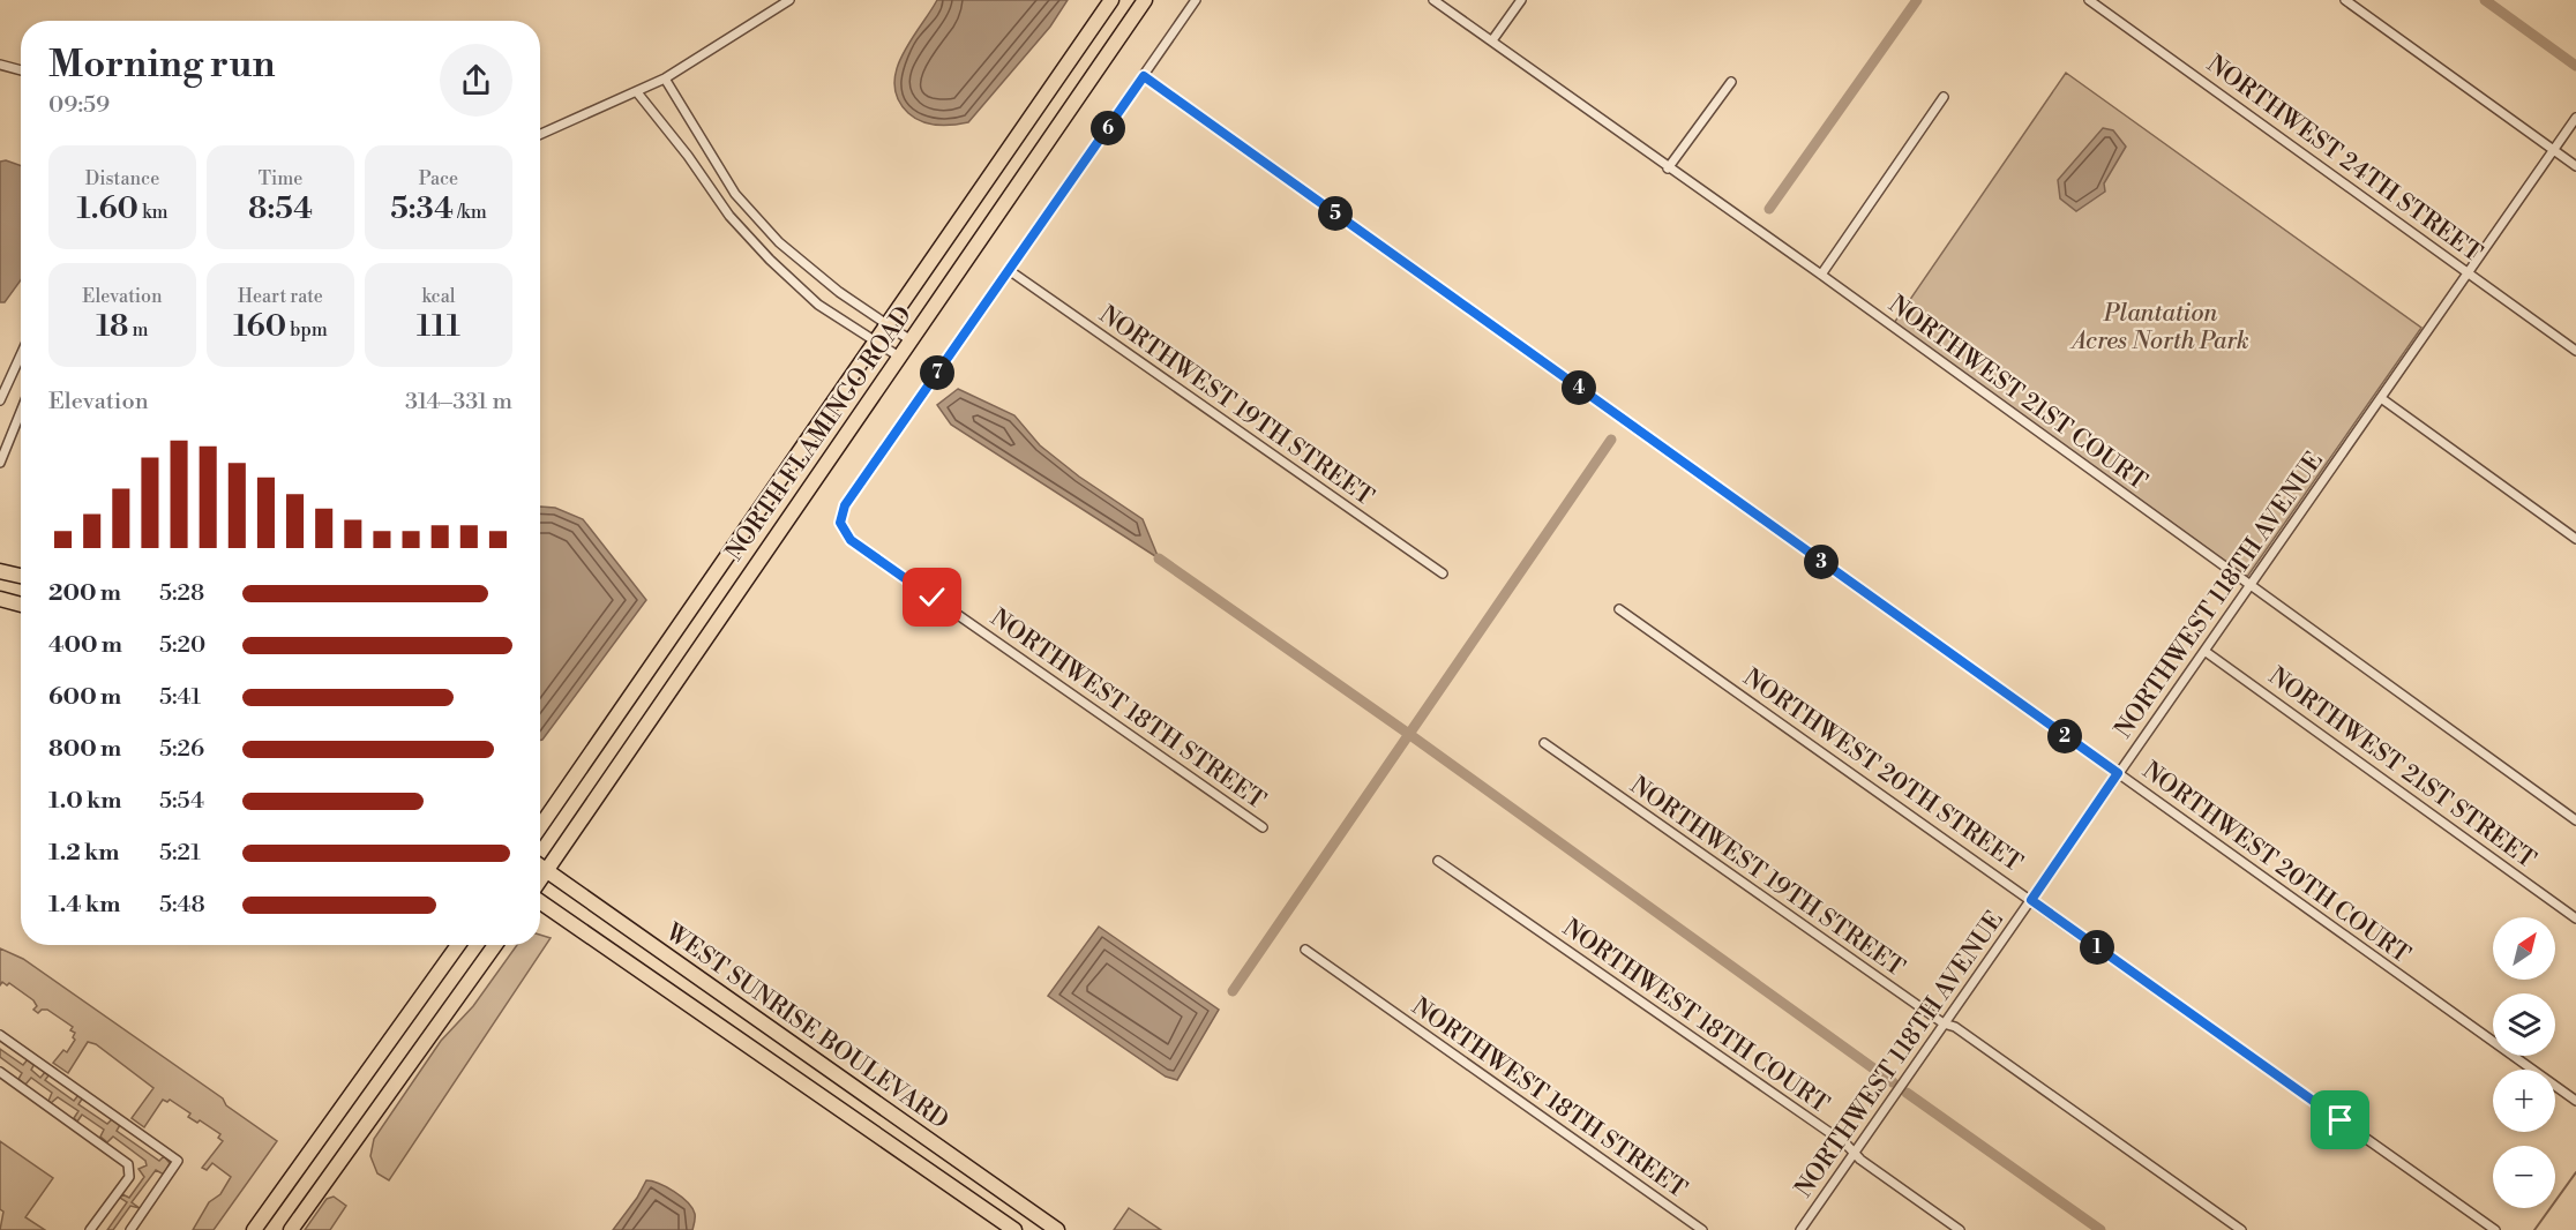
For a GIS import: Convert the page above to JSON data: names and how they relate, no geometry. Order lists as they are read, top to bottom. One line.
{"streets":{"highway":["NORTH FLAMINGO ROAD","WEST SUNRISE BOULEVARD"],"street":["NORTHWEST 24TH STREET","NORTHWEST 21ST COURT","NORTHWEST 19TH STREET","NORTHWEST 118TH AVENUE","NORTHWEST 18TH STREET","NORTHWEST 21ST STREET","NORTHWEST 20TH STREET","NORTHWEST 20TH COURT","NORTHWEST 18TH COURT"]},"crossings":[["NORTHWEST 24TH STREET","NORTHWEST 118TH AVENUE"],["NORTHWEST 21ST COURT","NORTHWEST 118TH AVENUE"],["NORTHWEST 19TH STREET","NORTHWEST 118TH AVENUE"],["NORTHWEST 19TH STREET","NORTHWEST 18TH STREET"],["NORTH FLAMINGO ROAD","WEST SUNRISE BOULEVARD"],["NORTHWEST 118TH AVENUE","NORTHWEST 21ST STREET"],["NORTHWEST 118TH AVENUE","NORTHWEST 20TH STREET"],["NORTHWEST 118TH AVENUE","NORTHWEST 20TH COURT"],["NORTHWEST 118TH AVENUE","NORTHWEST 18TH COURT"]],"parks":["Plantation Acres North Park"],"north":"top right","page":{"heading":["Morning run","09:59"],"pins":["6","5","7","4","3","2","1"],"stats":[["Distance","1.60 km"],["Time","8:54"],["Pace","5:34 /km"],["Elevation","18 m"],["Heart rate","160 bpm"],["kcal","111"]],"chart":["Elevation","314–331 m"],"list":[{"name":"200 m","note":"5:28"},{"name":"400 m","note":"5:20"},{"name":"600 m","note":"5:41"},{"name":"800 m","note":"5:26"},{"name":"1.0 km","note":"5:54"},{"name":"1.2 km","note":"5:21"},{"name":"1.4 km","note":"5:48"}],"map_buttons":["+","−"]}}
